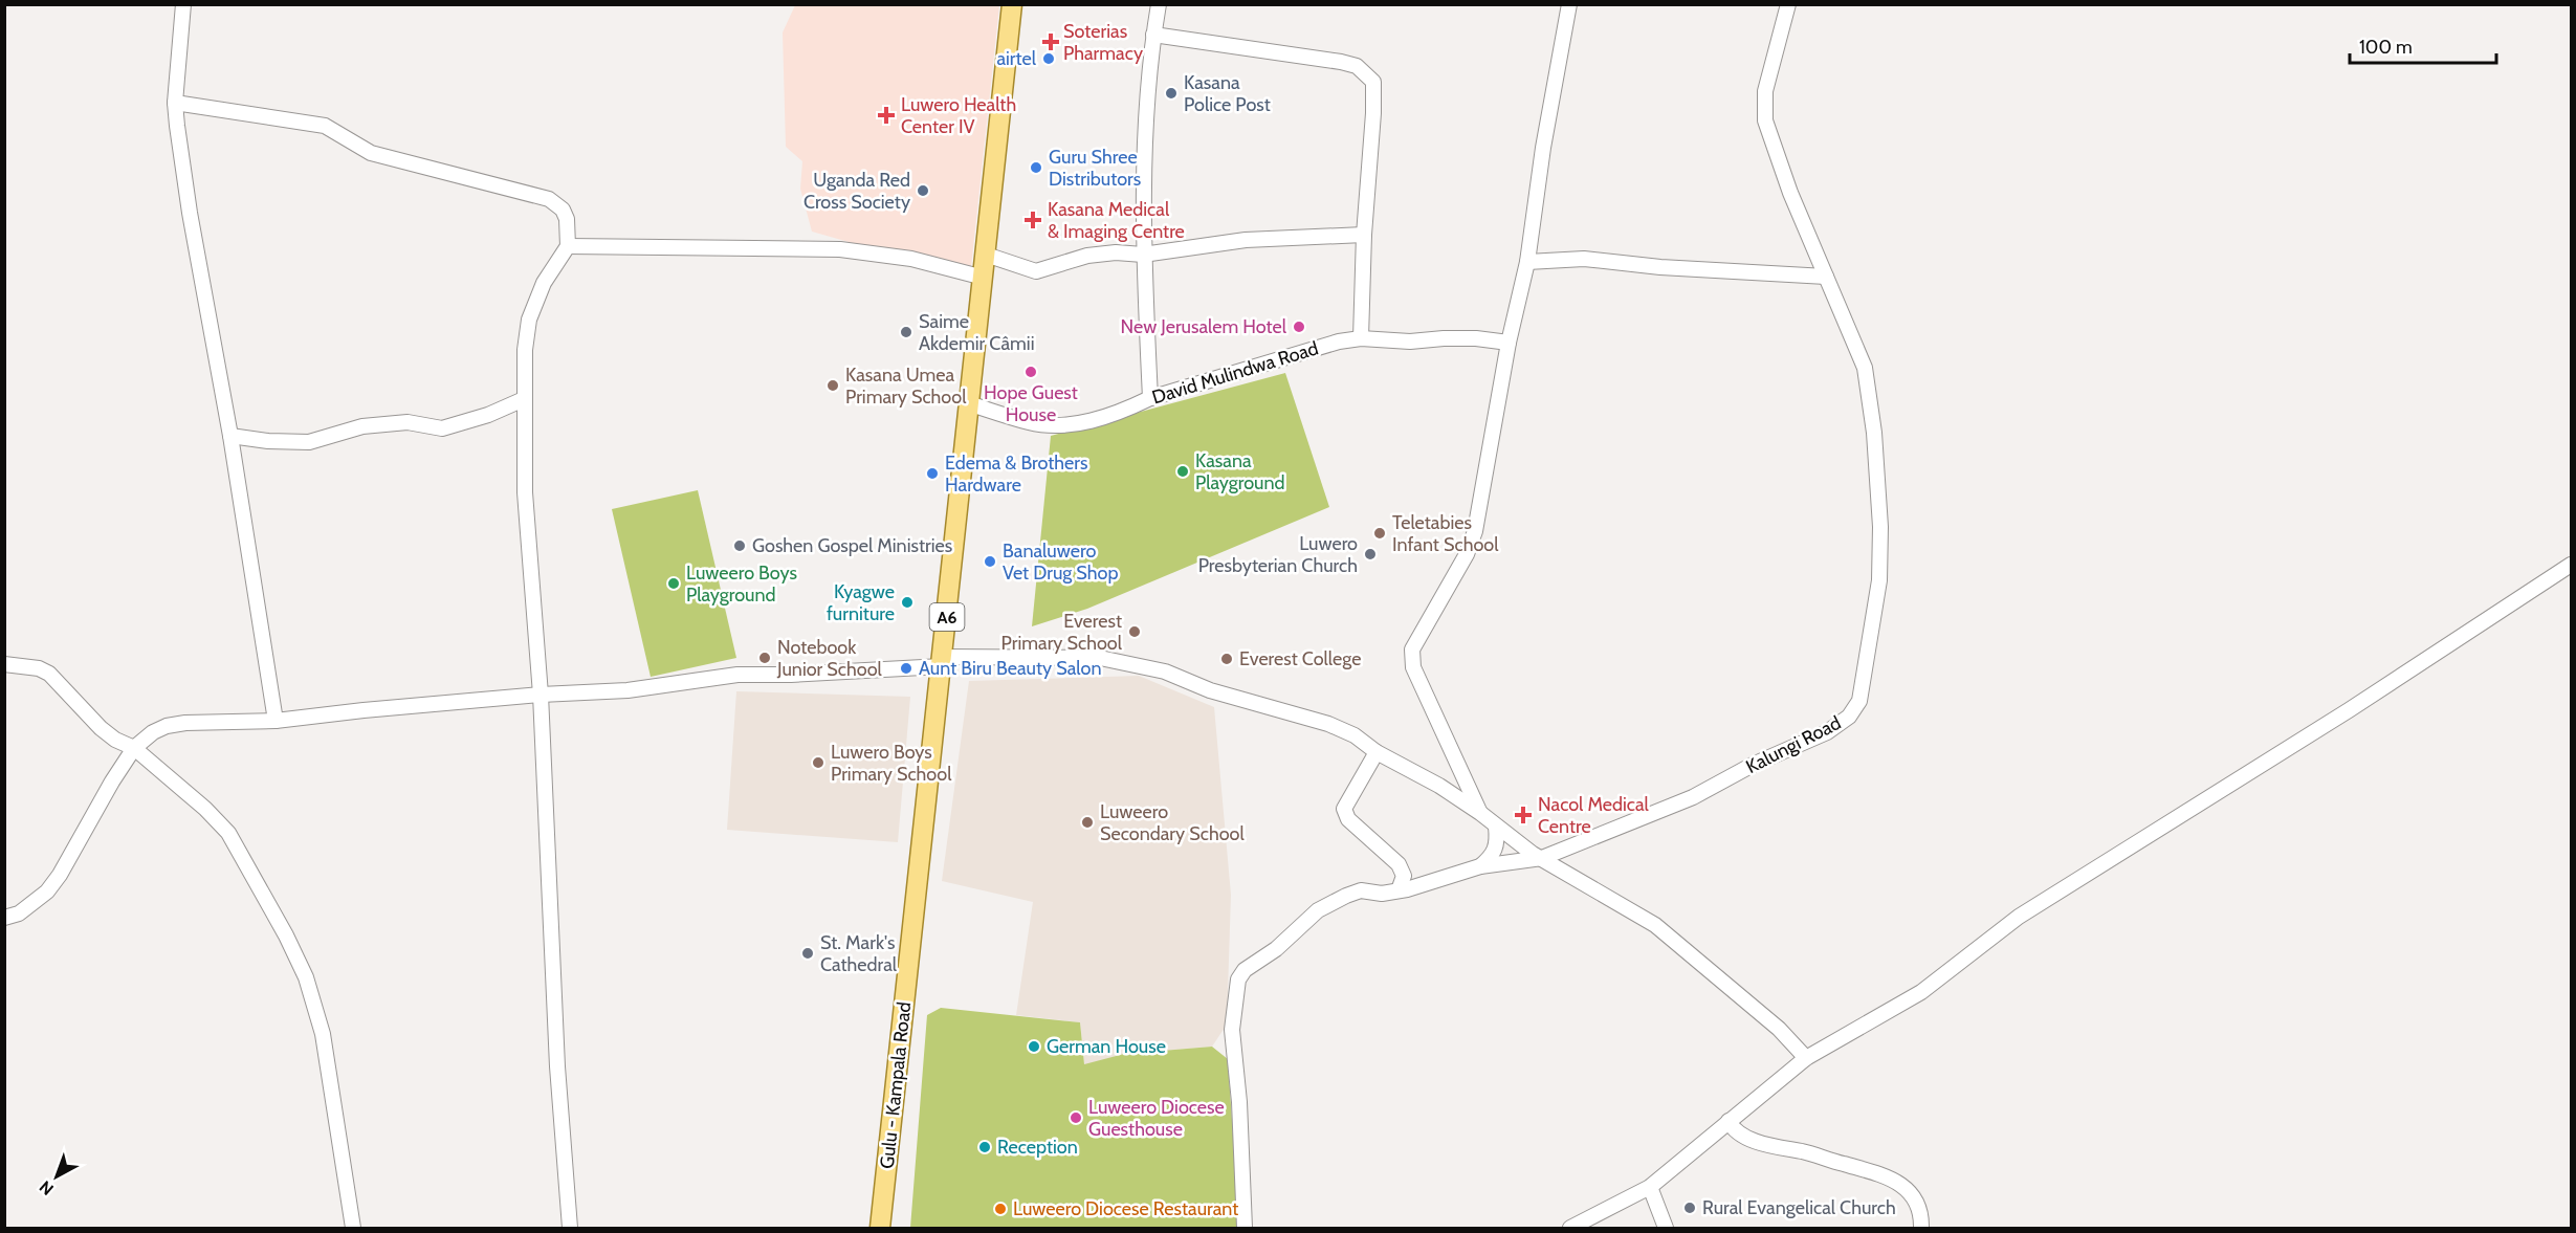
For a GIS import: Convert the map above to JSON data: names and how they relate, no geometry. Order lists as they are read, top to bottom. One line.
{"streets":{"main road":["A6","Gulu - Kampala Road"],"street":["David Mulindwa Road","Kalungi Road"]},"crossings":[["David Mulindwa Road","Gulu - Kampala Road"]],"places":{"health":["Soterias Pharmacy","Luwero Health Center IV","Kasana Medical & Imaging Centre","Nacol Medical Centre"],"other":["airtel","Kasana Police Post","Guru Shree Distributors","Uganda Red Cross Society","New Jerusalem Hotel","Saime Akdemir Câmii","Hope Guest House","Kasana Umea Primary School","Kasana Playground","Edema & Brothers Hardware","Teletabies Infant School","Goshen Gospel Ministries","Luwero Presbyterian Church","Banaluwero Vet Drug Shop","Luweero Boys Playground","Kyagwe furniture","Everest Primary School","Notebook Junior School","Everest College","Aunt Biru Beauty Salon","Luwero Boys Primary School","Luweero Secondary School","St. Mark's Cathedral","German House","Luweero Diocese Guesthouse","Reception","Rural Evangelical Church","Luweero Diocese Restaurant"]},"scale_bar":"100 m","north":"bottom left"}
